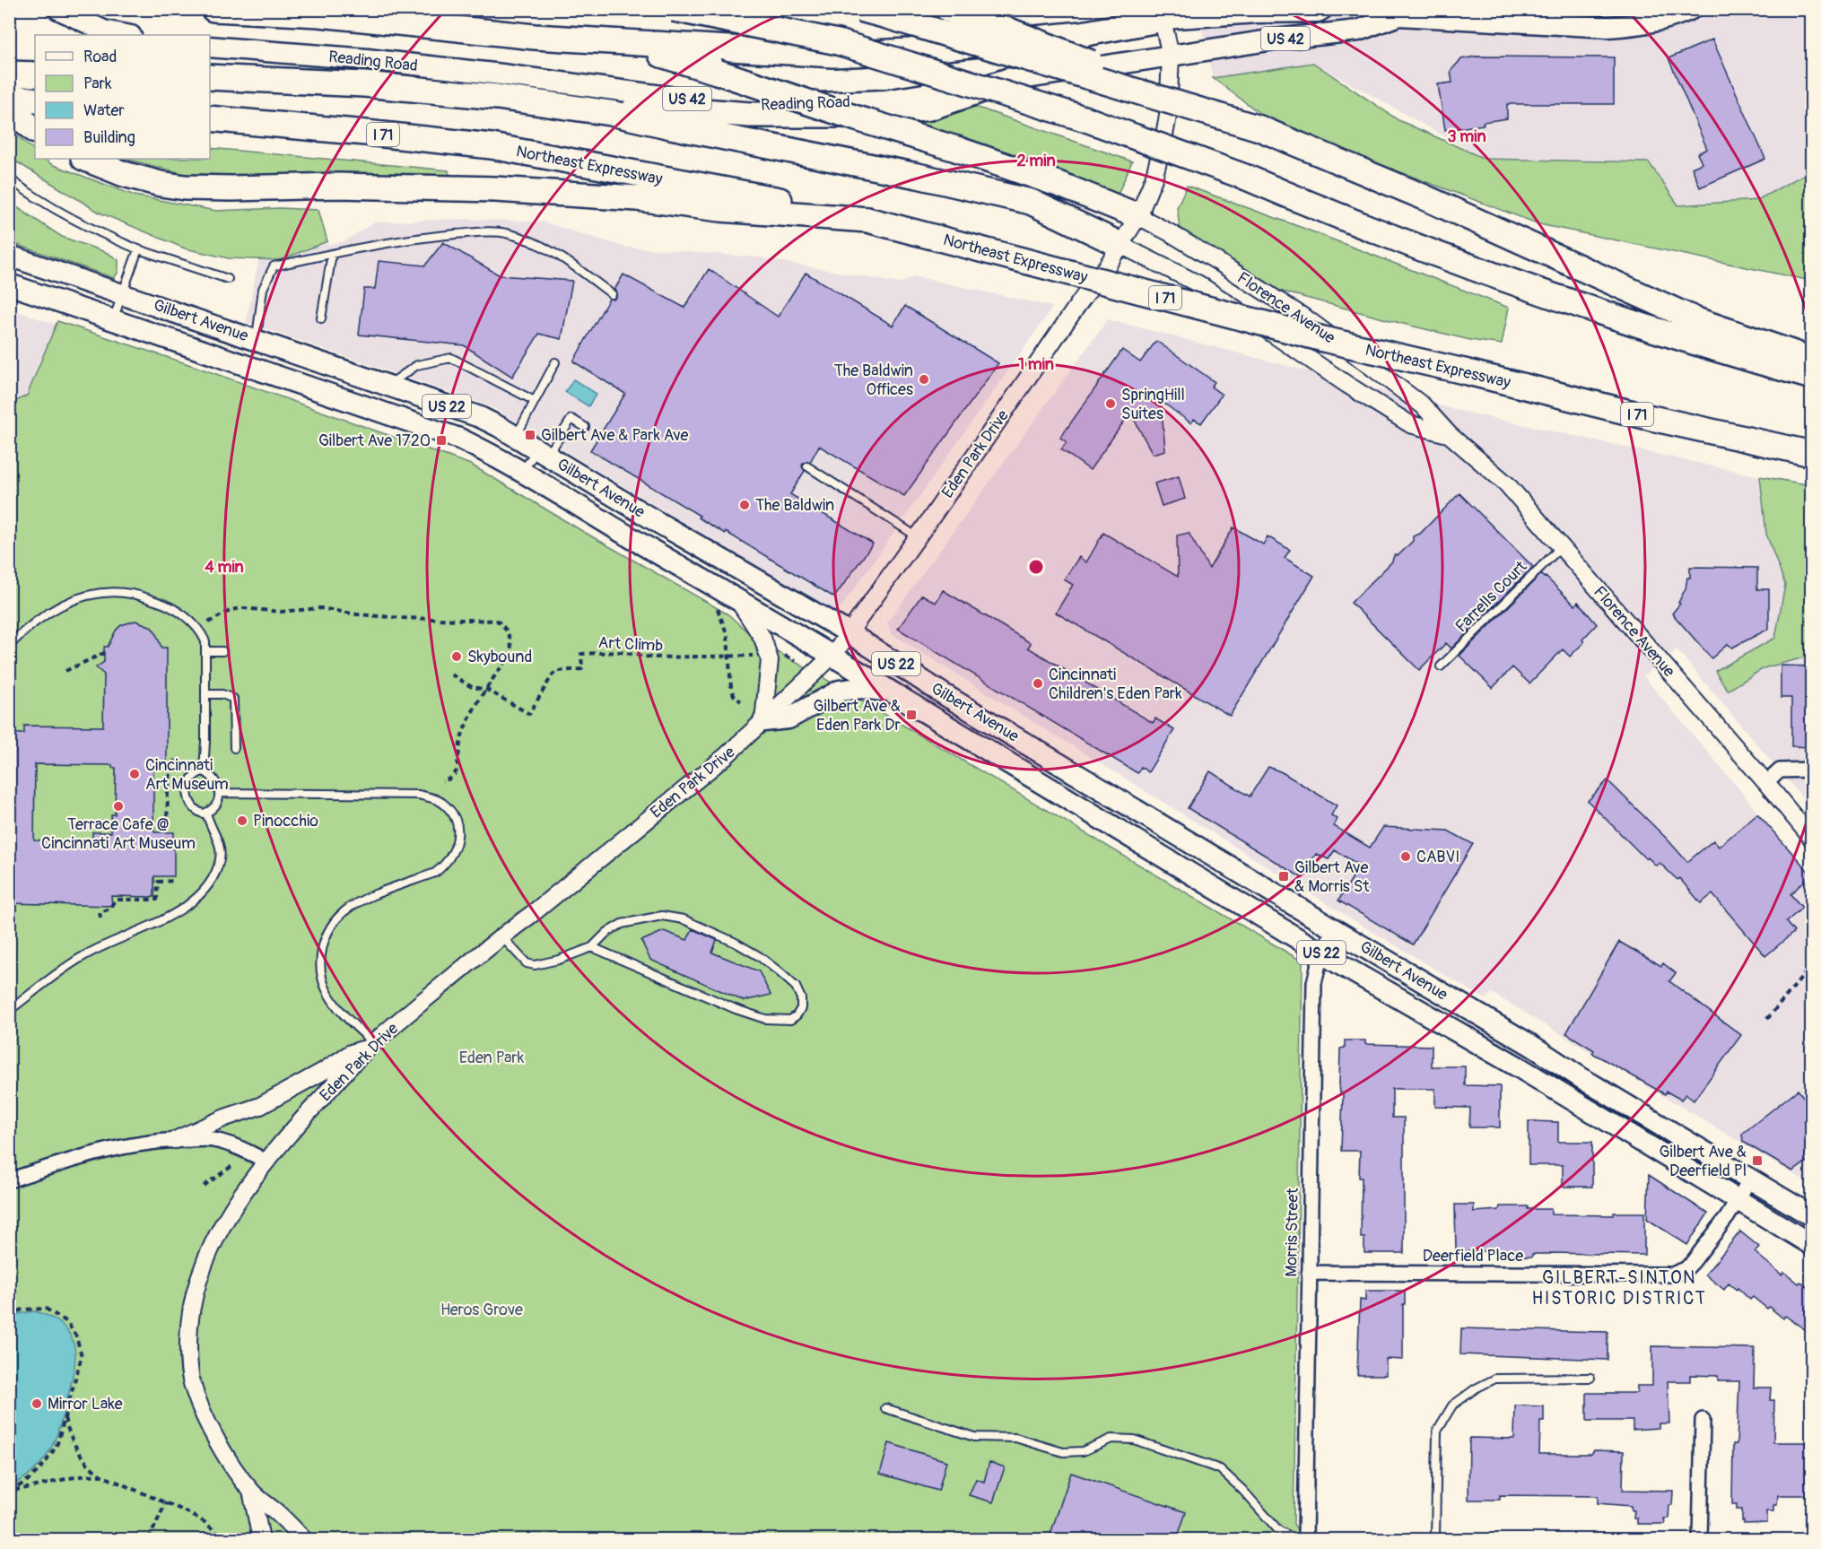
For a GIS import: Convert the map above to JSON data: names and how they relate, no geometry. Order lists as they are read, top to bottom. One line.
{"streets":{"highway":["I 71","Northeast Expressway"],"main road":["US 42","Reading Road","Gilbert Avenue","US 22"],"street":["Florence Avenue","Eden Park Drive","Morris Street","Deerfield Place"],"lane":["Farrells Court"],"path":["Art Climb"]},"crossings":[["Reading Road","Eden Park Drive"],["Florence Avenue","Eden Park Drive"],["Florence Avenue","Farrells Court"],["Gilbert Avenue","Eden Park Drive"],["Gilbert Avenue","Morris Street"],["Gilbert Avenue","Deerfield Place"],["Morris Street","Deerfield Place"]],"districts":["GILBERT-SINTON HISTORIC DISTRICT"],"parks":["Eden Park","Heros Grove"],"places":{"other":["The Baldwin Offices","SpringHill Suites","The Baldwin","Skybound","Cincinnati Children's Eden Park","Cincinnati Art Museum","Terrace Cafe @ Cincinnati Art Museum","Pinocchio","CABVI","Mirror Lake"],"transit":["Gilbert Ave & Park Ave","Gilbert Ave 1720","Gilbert Ave & Eden Park Dr","Gilbert Ave & Morris St","Gilbert Ave & Deerfield Pl"]},"legend":["Road","Park","Water","Building"],"rings":["3 min","2 min","1 min","4 min"]}
